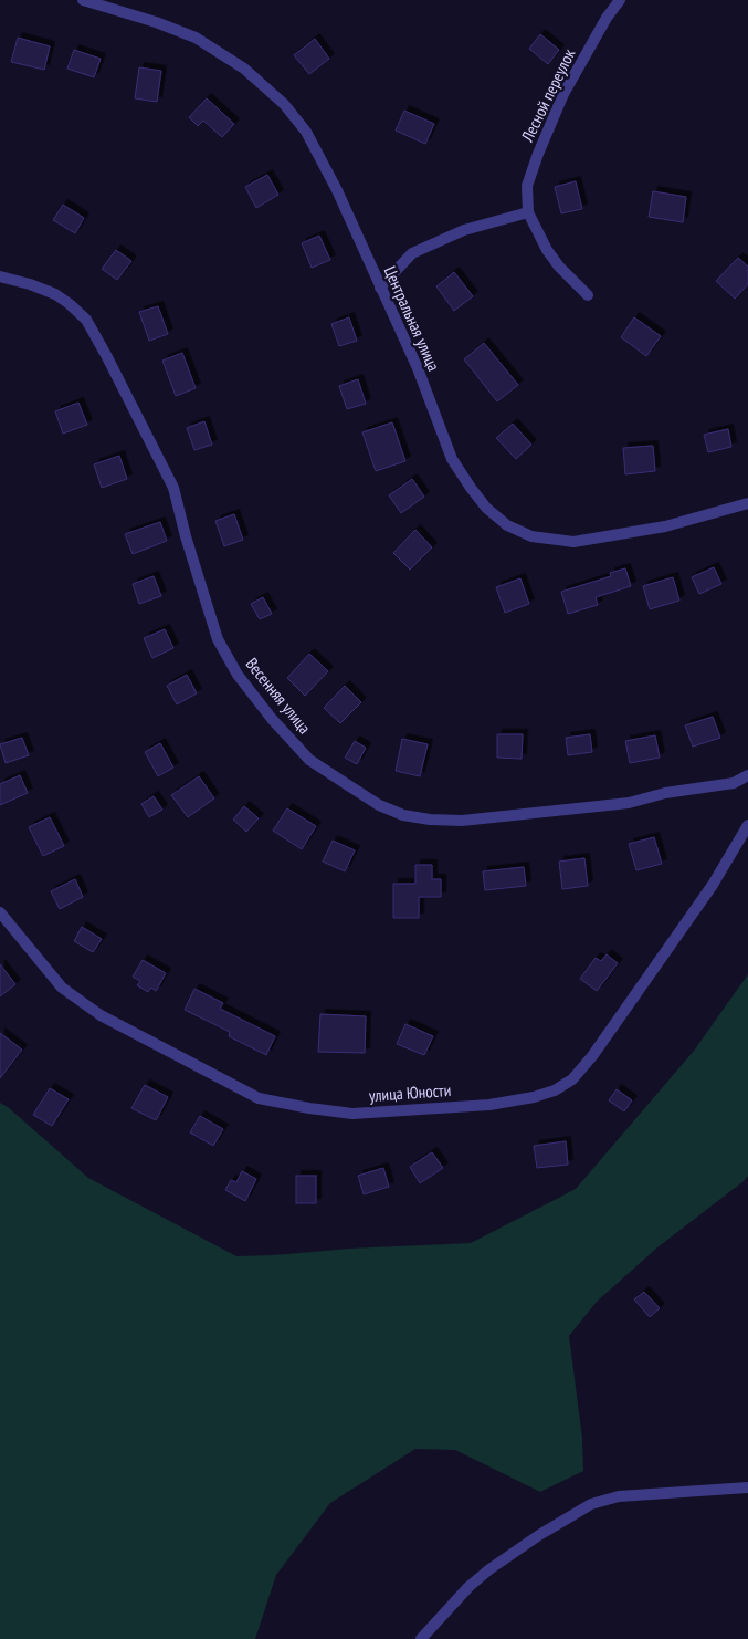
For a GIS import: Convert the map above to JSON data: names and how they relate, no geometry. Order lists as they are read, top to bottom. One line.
{"streets":{"street":["Лесной переулок","Центральная улица","Весенняя улица","улица Юности"]}}
